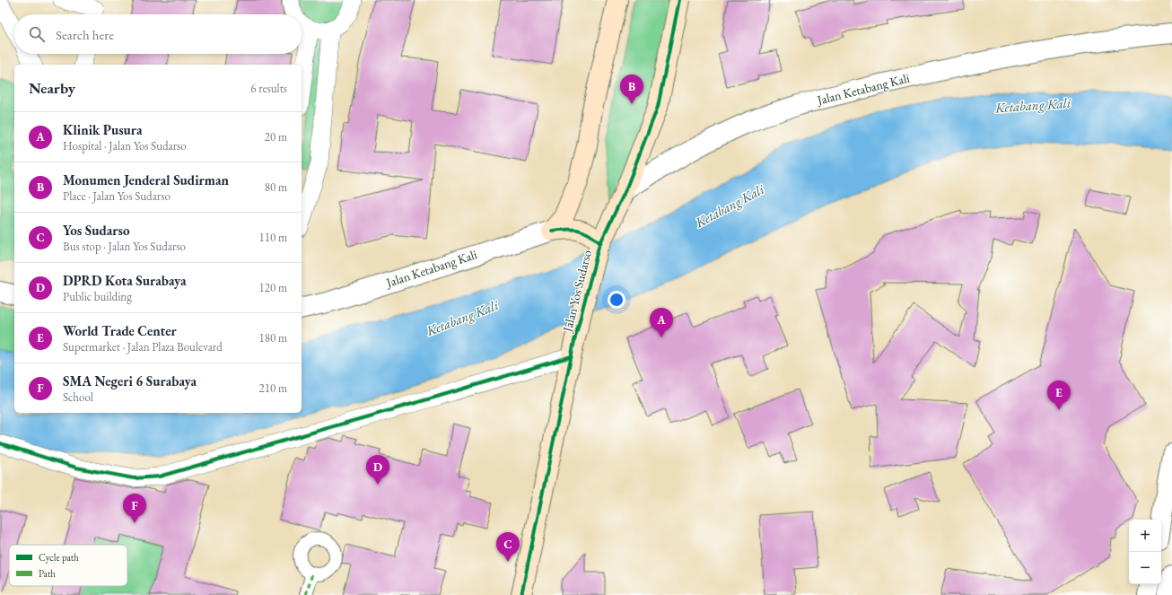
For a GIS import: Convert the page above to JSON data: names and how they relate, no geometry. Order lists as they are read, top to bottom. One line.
{"streets":{"main road":["Jalan Yos Sudarso"],"street":["Jalan Ketabang Kali"]},"crossings":[["Jalan Ketabang Kali","Jalan Yos Sudarso"]],"water":["Ketabang Kali"],"legend":["Cycle path","Path"],"page":{"search":"Search here","heading":["Nearby","6 results"],"pins":["B","A","E","D","F","C"],"list":[{"mark":"A","name":"Klinik Pusura","note":"Hospital · Jalan Yos Sudarso","value":"20 m"},{"mark":"B","name":"Monumen Jenderal Sudirman","note":"Place · Jalan Yos Sudarso","value":"80 m"},{"mark":"C","name":"Yos Sudarso","note":"Bus stop · Jalan Yos Sudarso","value":"110 m"},{"mark":"D","name":"DPRD Kota Surabaya","note":"Public building","value":"120 m"},{"mark":"E","name":"World Trade Center","note":"Supermarket · Jalan Plaza Boulevard","value":"180 m"},{"mark":"F","name":"SMA Negeri 6 Surabaya","note":"School","value":"210 m"}],"map_buttons":["+","−"]}}
